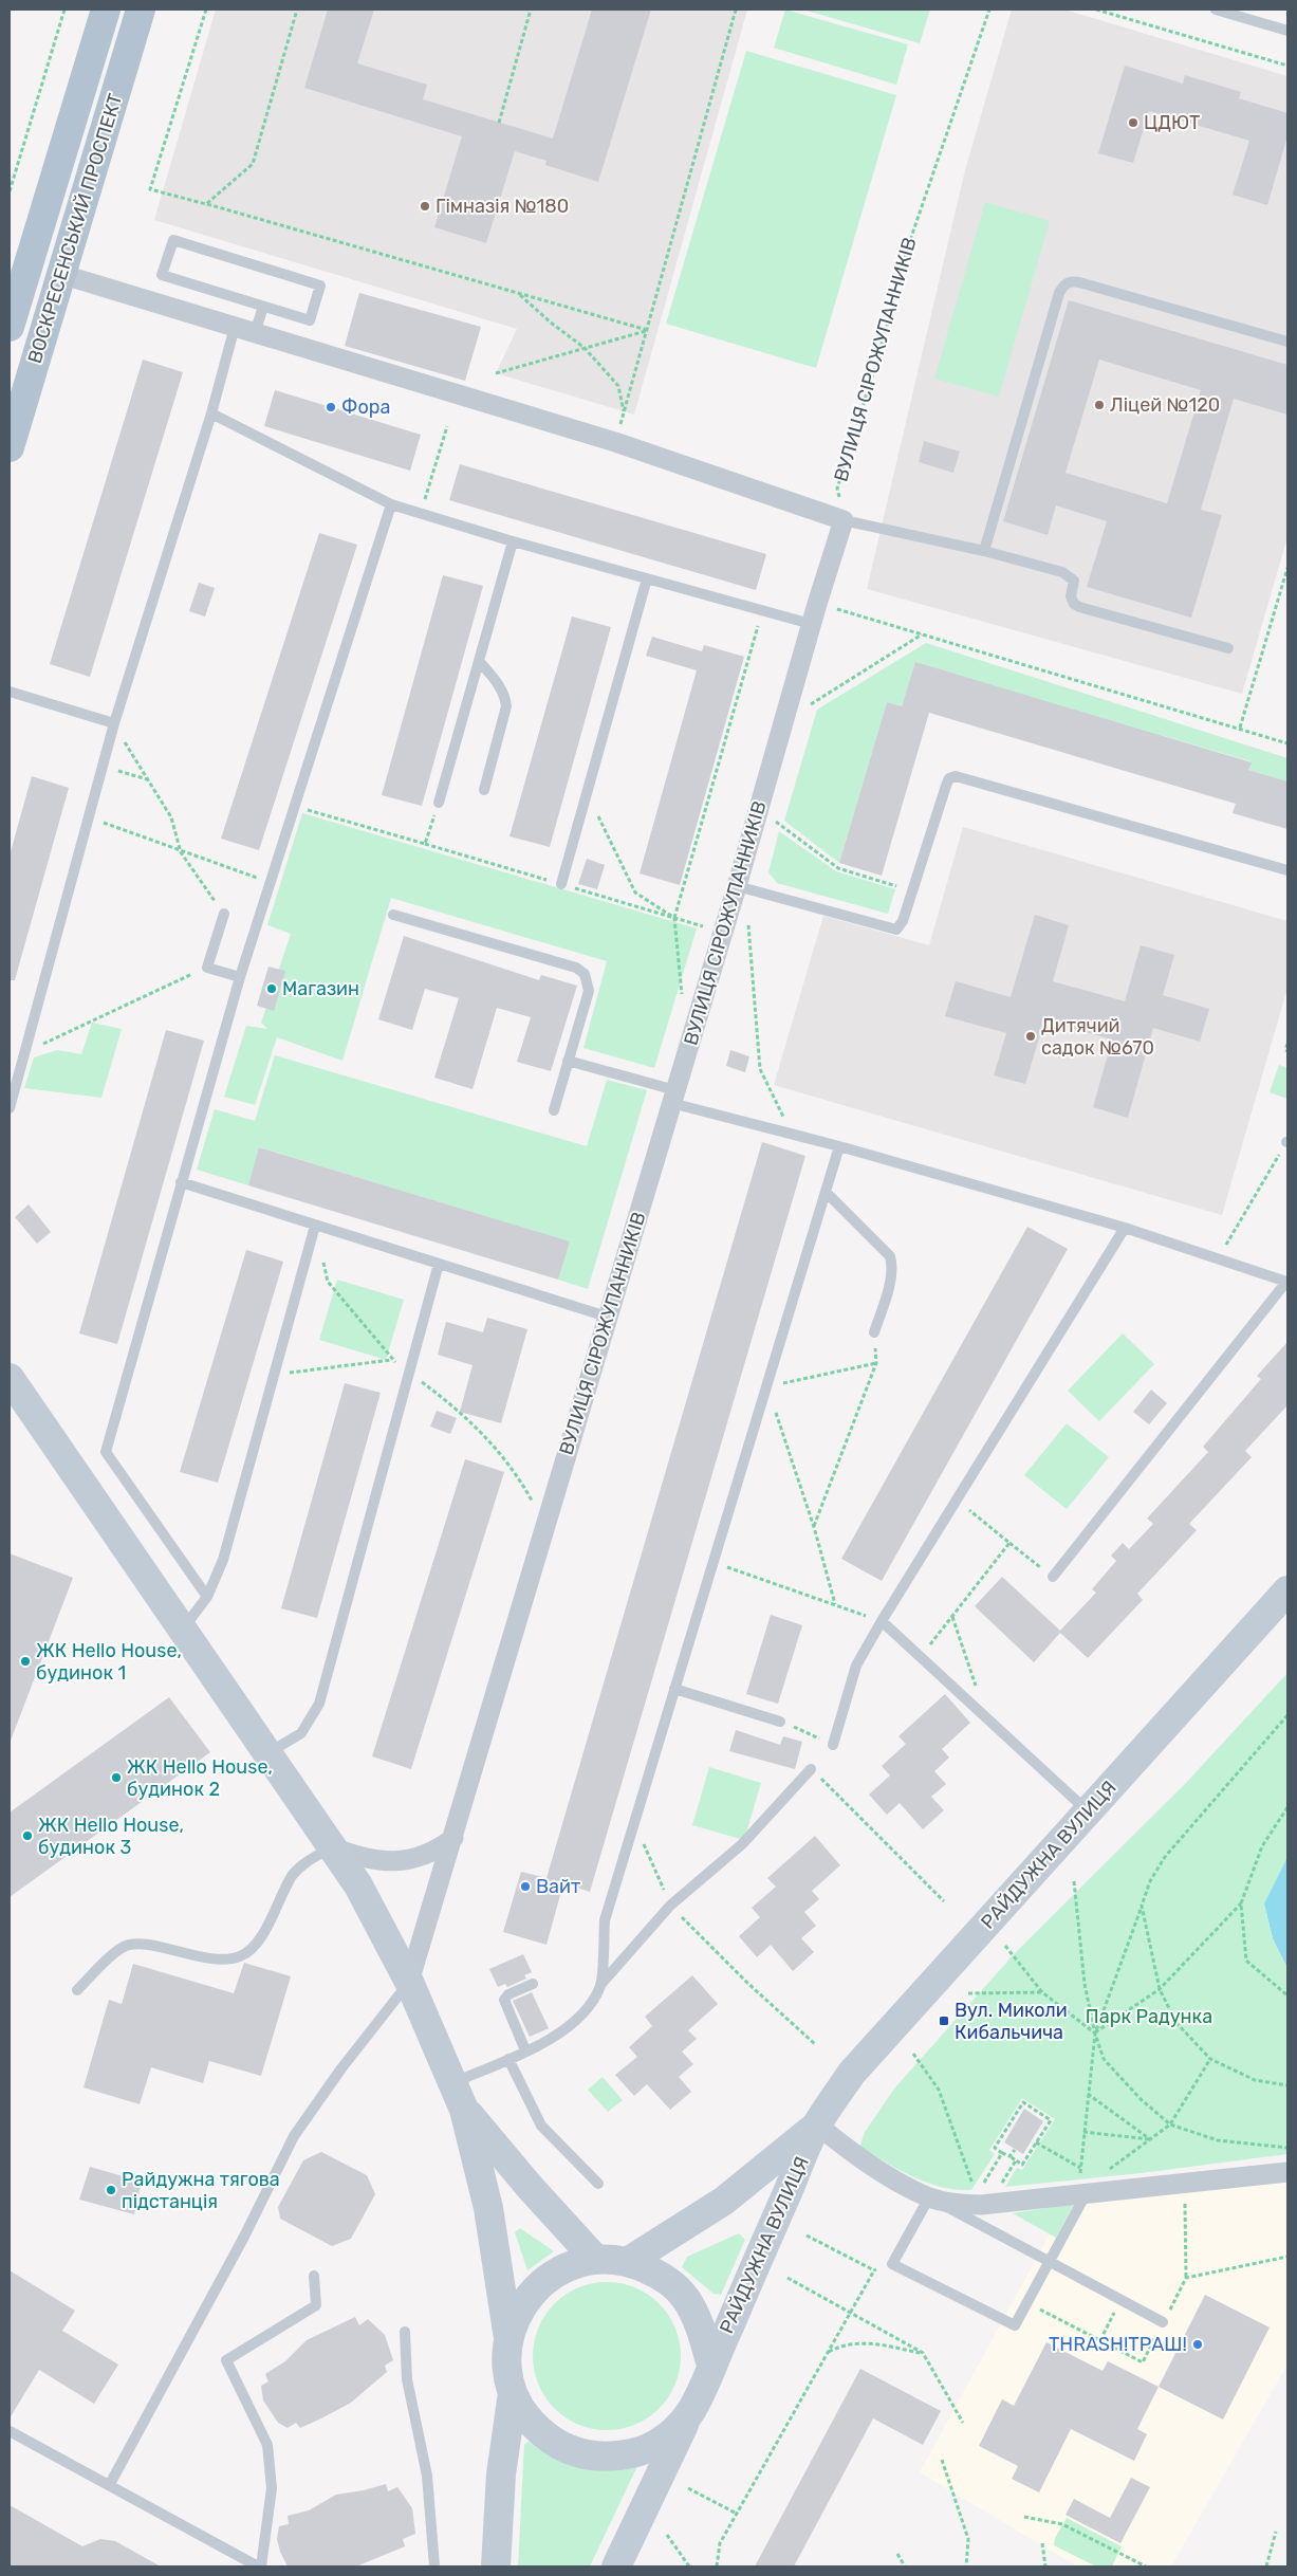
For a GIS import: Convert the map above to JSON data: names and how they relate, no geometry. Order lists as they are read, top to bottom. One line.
{"streets":{"main road":["ВОСКРЕСЕНСЬКИЙ ПРОСПЕКТ"],"street":["ВУЛИЦЯ СІРОЖУПАННИКІВ","РАЙДУЖНА ВУЛИЦЯ"]},"parks":["Парк Радунка"],"places":{"other":["ЦДЮТ","Гімназія №180","Ліцей №120","Фора","Магазин","Дитячий садок №670","ЖК Hello House, будинок 1","ЖК Hello House, будинок 2","ЖК Hello House, будинок 3","Вайт","Райдужна тягова пiдстанцiя","ТHRASH!ТРАШ!"],"transit":["Вул. Миколи Кибальчича"]}}
